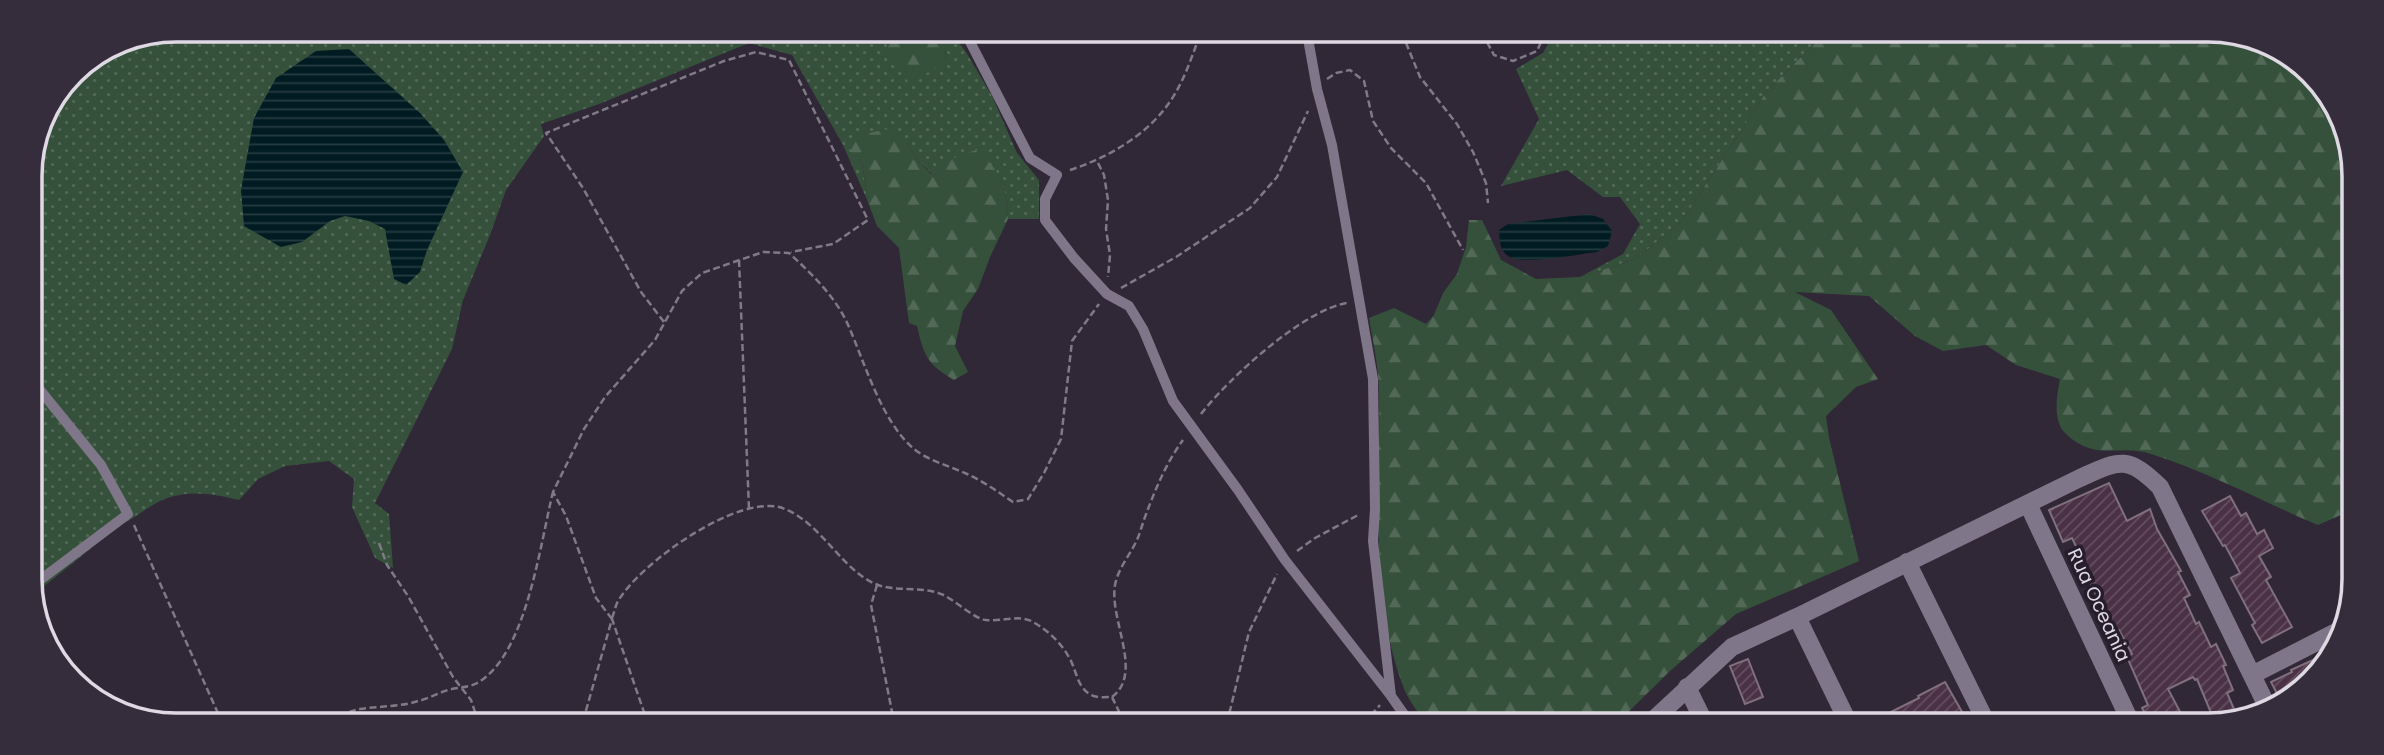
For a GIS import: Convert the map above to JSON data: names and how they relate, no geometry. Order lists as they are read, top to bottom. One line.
{"streets":{"street":["Rua Oceania"]}}
